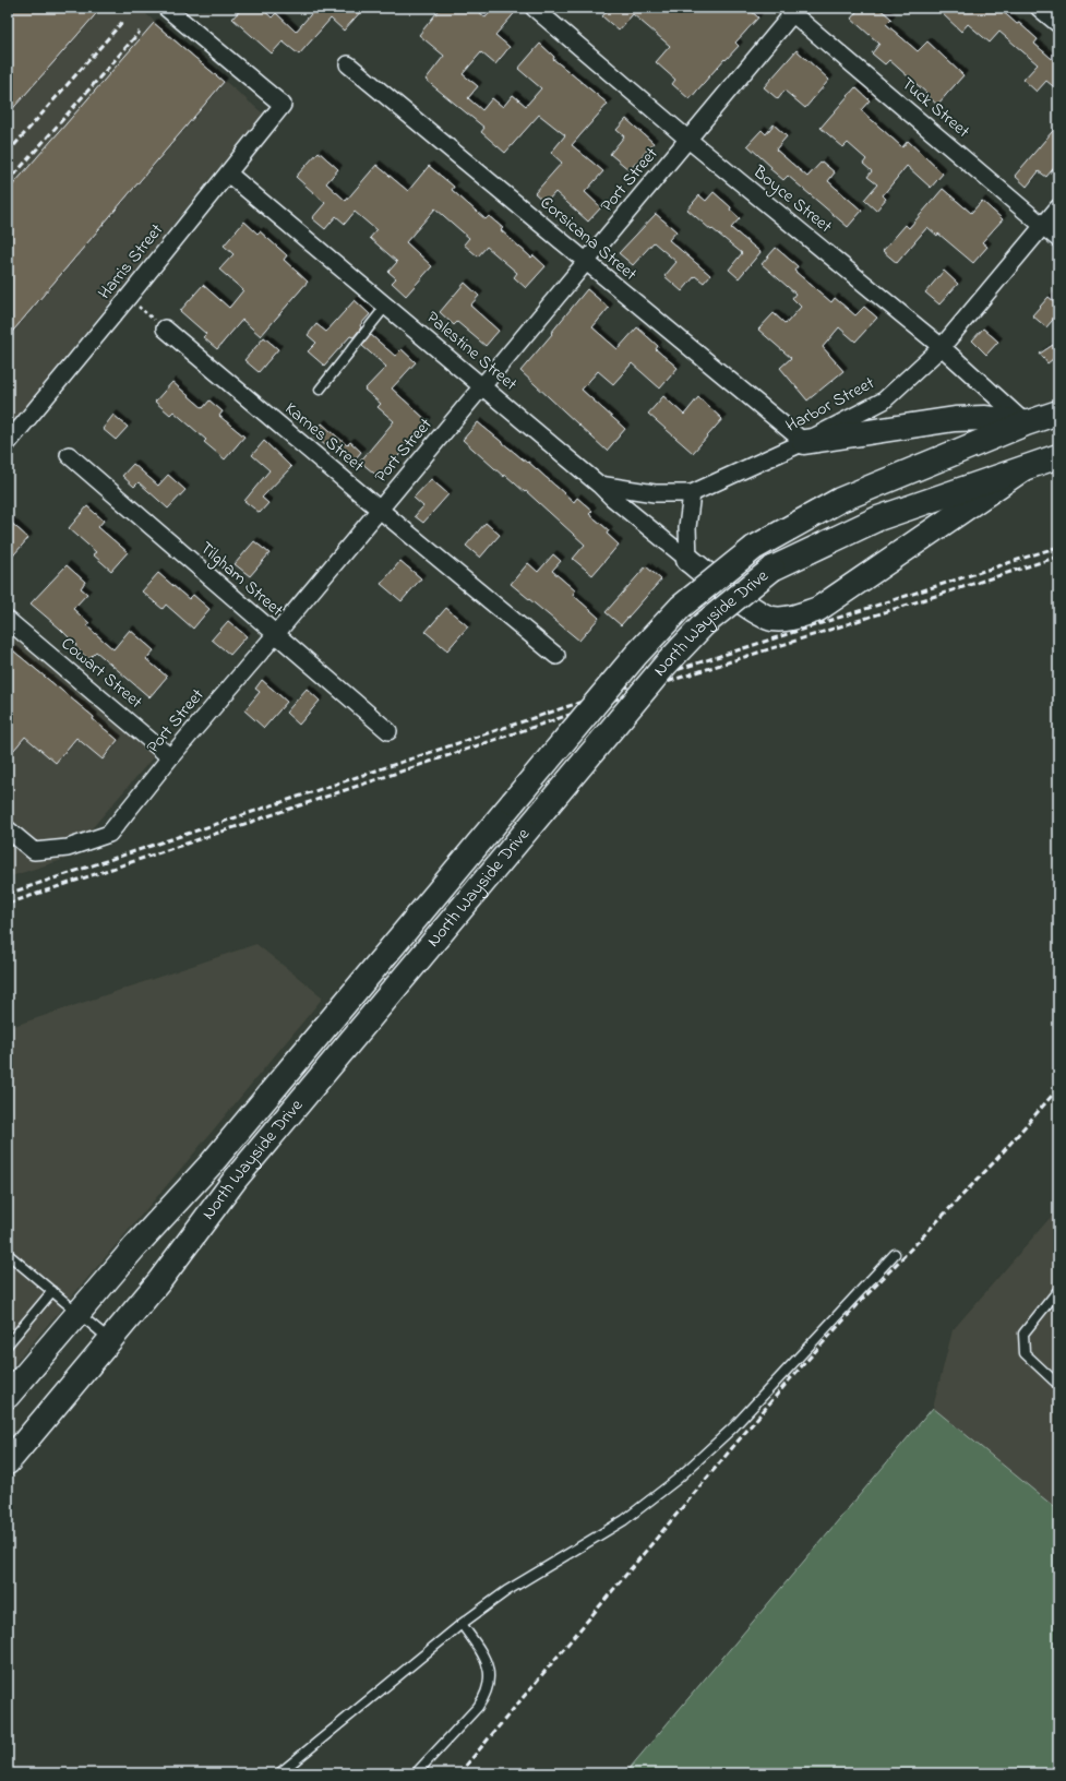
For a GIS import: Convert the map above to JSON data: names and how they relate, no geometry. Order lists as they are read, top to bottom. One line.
{"streets":{"main road":["North Wayside Drive"],"street":["Tuck Street","Port Street","Boyce Street","Corsicana Street","Harris Street","Palestine Street","Harbor Street","Karnes Street","Tilgham Street","Cowart Street"]},"crossings":[["Tuck Street","Port Street"],["Tuck Street","Harbor Street"],["Port Street","Boyce Street"],["Port Street","Corsicana Street"],["Port Street","Palestine Street"],["Port Street","Karnes Street"],["Port Street","Tilgham Street"],["Port Street","Cowart Street"],["Boyce Street","Harbor Street"],["Boyce Street","North Wayside Drive"],["Corsicana Street","Harbor Street"],["Harris Street","Palestine Street"]]}
